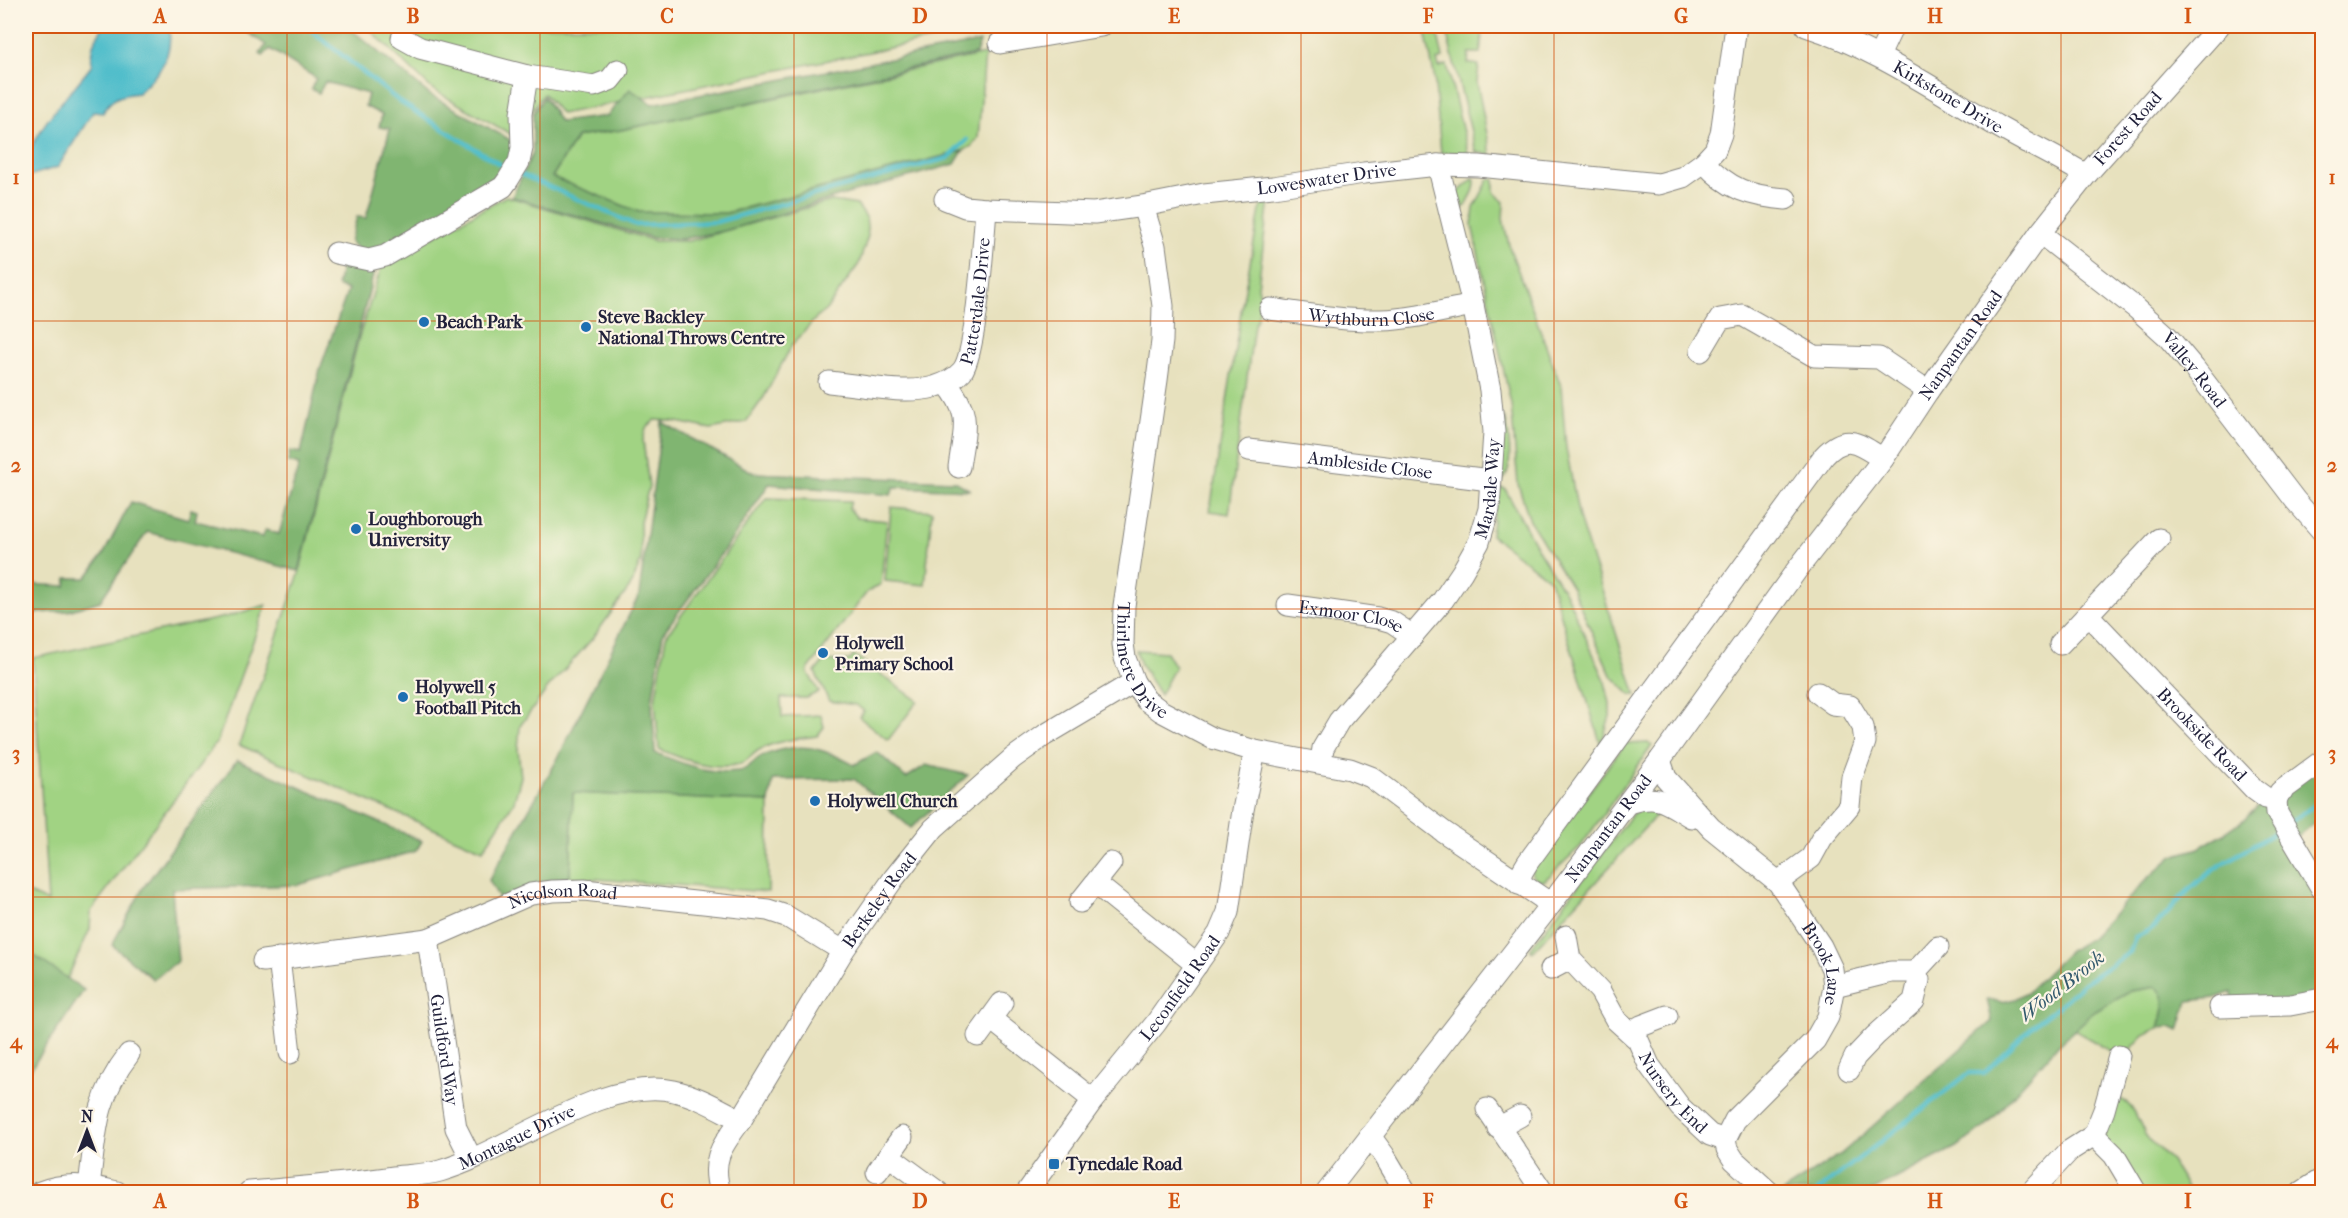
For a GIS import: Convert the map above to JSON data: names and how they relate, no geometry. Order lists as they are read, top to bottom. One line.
{"streets":{"street":["Kirkstone Drive","Forest Road","Loweswater Drive","Patterdale Drive","Wythburn Close","Nanpantan Road","Valley Road","Ambleside Close","Mardale Way","Exmoor Close","Thirlmere Drive","Brookside Road","Nicolson Road","Berkeley Road","Brook Lane","Leconfield Road","Guildford Way","Nursery End","Montague Drive"]},"crossings":[["Kirkstone Drive","Forest Road"],["Forest Road","Nanpantan Road"],["Forest Road","Valley Road"],["Loweswater Drive","Patterdale Drive"],["Loweswater Drive","Mardale Way"],["Loweswater Drive","Thirlmere Drive"],["Wythburn Close","Mardale Way"],["Nanpantan Road","Valley Road"],["Nanpantan Road","Thirlmere Drive"],["Nanpantan Road","Brook Lane"],["Ambleside Close","Mardale Way"],["Mardale Way","Exmoor Close"],["Mardale Way","Thirlmere Drive"],["Thirlmere Drive","Berkeley Road"],["Thirlmere Drive","Leconfield Road"],["Nicolson Road","Berkeley Road"],["Nicolson Road","Guildford Way"],["Berkeley Road","Montague Drive"],["Brook Lane","Nursery End"],["Guildford Way","Montague Drive"]],"water":["Wood Brook"],"places":{"other":["Beach Park","Steve Backley National Throws Centre","Loughborough University","Holywell Primary School","Holywell 5 Football Pitch","Holywell Church"],"transit":["Tynedale Road"]},"north":"top","grid":{"columns":["A","B","C","D","E","F","G","H","I"],"rows":["1","2","3","4"]}}
